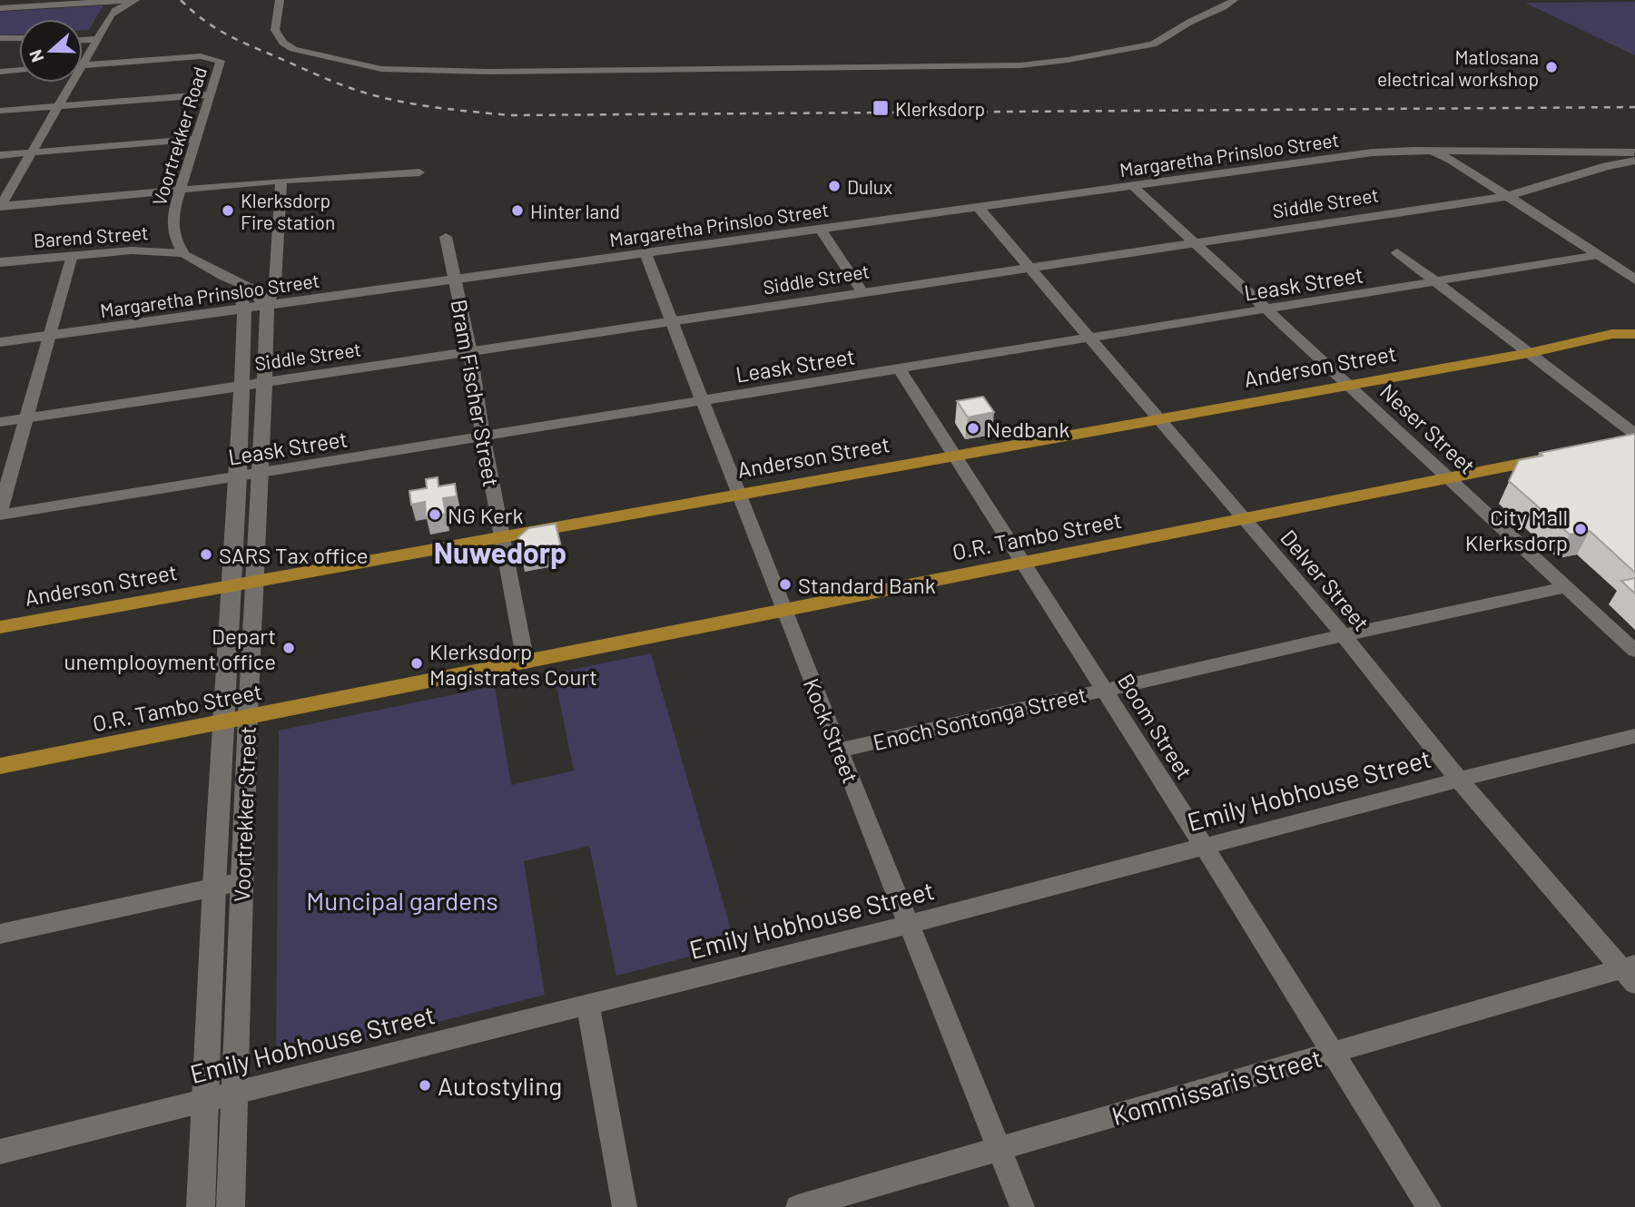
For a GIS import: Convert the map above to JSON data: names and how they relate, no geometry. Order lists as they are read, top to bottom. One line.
{"streets":{"main road":["Anderson Street","O.R. Tambo Street"],"street":["Voortrekker Road","Margaretha Prinsloo Street","Siddle Street","Barend Street","Leask Street","Bram Fischer Street","Neser Street","Delver Street","Enoch Sontonga Street","Boom Street","Kock Street","Emily Hobhouse Street","Voortrekker Street","Kommissaris Street"]},"crossings":[["Voortrekker Road","Barend Street"],["Margaretha Prinsloo Street","Bram Fischer Street"],["Margaretha Prinsloo Street","Neser Street"],["Margaretha Prinsloo Street","Delver Street"],["Margaretha Prinsloo Street","Kock Street"],["Margaretha Prinsloo Street","Voortrekker Street"],["Siddle Street","Bram Fischer Street"],["Siddle Street","Neser Street"],["Siddle Street","Delver Street"],["Siddle Street","Kock Street"],["Siddle Street","Voortrekker Street"],["Leask Street","Bram Fischer Street"],["Leask Street","Neser Street"],["Leask Street","Delver Street"],["Leask Street","Boom Street"],["Leask Street","Kock Street"],["Leask Street","Voortrekker Street"],["Anderson Street","Bram Fischer Street"],["Anderson Street","Neser Street"],["Anderson Street","Delver Street"],["Anderson Street","Boom Street"],["Anderson Street","Kock Street"],["Anderson Street","Voortrekker Street"],["Bram Fischer Street","O.R. Tambo Street"],["Neser Street","O.R. Tambo Street"],["Neser Street","Enoch Sontonga Street"],["O.R. Tambo Street","Delver Street"],["O.R. Tambo Street","Boom Street"],["O.R. Tambo Street","Kock Street"],["O.R. Tambo Street","Voortrekker Street"],["Delver Street","Enoch Sontonga Street"],["Delver Street","Emily Hobhouse Street"],["Delver Street","Kommissaris Street"],["Enoch Sontonga Street","Boom Street"],["Enoch Sontonga Street","Kock Street"],["Boom Street","Emily Hobhouse Street"],["Boom Street","Kommissaris Street"],["Kock Street","Emily Hobhouse Street"],["Kock Street","Kommissaris Street"],["Emily Hobhouse Street","Voortrekker Street"]],"districts":["Nuwedorp"],"parks":["Muncipal gardens"],"places":{"other":["Matlosana electrical workshop","Dulux","Klerksdorp Fire station","Hinter land","Nedbank","NG Kerk","City Mall Klerksdorp","SARS Tax office","Standard Bank","Depart unemplooyment office","Klerksdorp Magistrates Court","Autostyling"],"transit":["Klerksdorp"]},"north":"left"}
